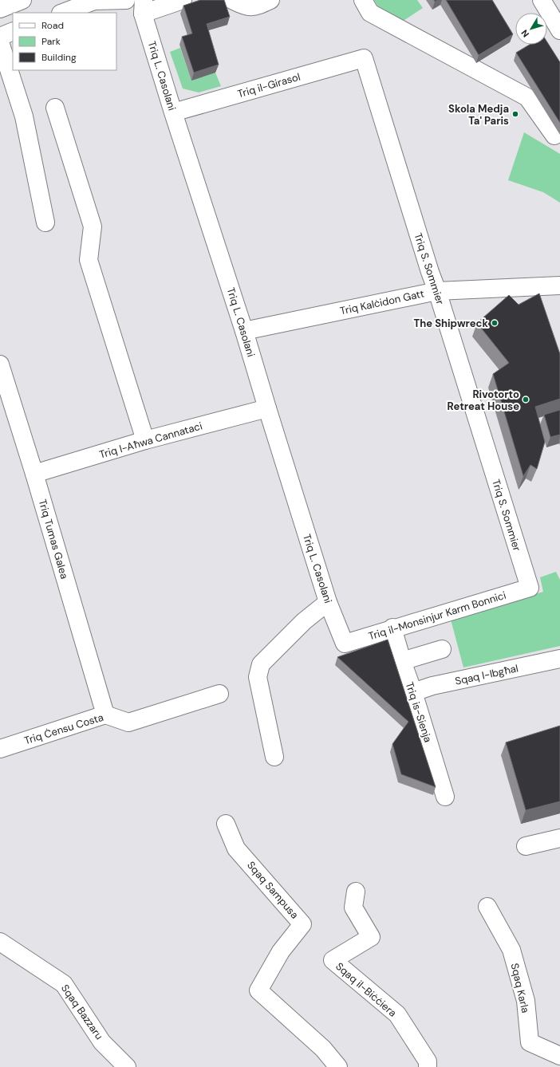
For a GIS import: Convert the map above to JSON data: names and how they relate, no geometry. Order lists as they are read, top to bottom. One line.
{"streets":{"street":["Triq L. Casolani","Triq il-Girasol","Triq S. Sommier","Triq Kalċidon Gatt","Triq l-Aħwa Cannataci","Triq Tumas Galea","Triq il-Monsinjur Karm Bonnici","Sqaq l-Ibgħal","Triq is-Sienja","Triq Ċensu Costa","Sqaq Sampusa","Sqaq Karla","Sqaq il-Biċċiera","Sqaq Bazzaru"]},"crossings":[["Triq L. Casolani","Triq il-Girasol"],["Triq L. Casolani","Triq Kalċidon Gatt"],["Triq L. Casolani","Triq l-Aħwa Cannataci"],["Triq L. Casolani","Triq il-Monsinjur Karm Bonnici"],["Triq il-Girasol","Triq S. Sommier"],["Triq S. Sommier","Triq Kalċidon Gatt"],["Triq S. Sommier","Triq il-Monsinjur Karm Bonnici"],["Triq l-Aħwa Cannataci","Triq Tumas Galea"],["Triq Tumas Galea","Triq Ċensu Costa"],["Triq il-Monsinjur Karm Bonnici","Triq is-Sienja"],["Sqaq l-Ibgħal","Triq is-Sienja"]],"places":["Skola Medja Ta' Paris","The Shipwreck","Rivotorto Retreat House"],"legend":["Road","Park","Building"],"north":"bottom left"}
